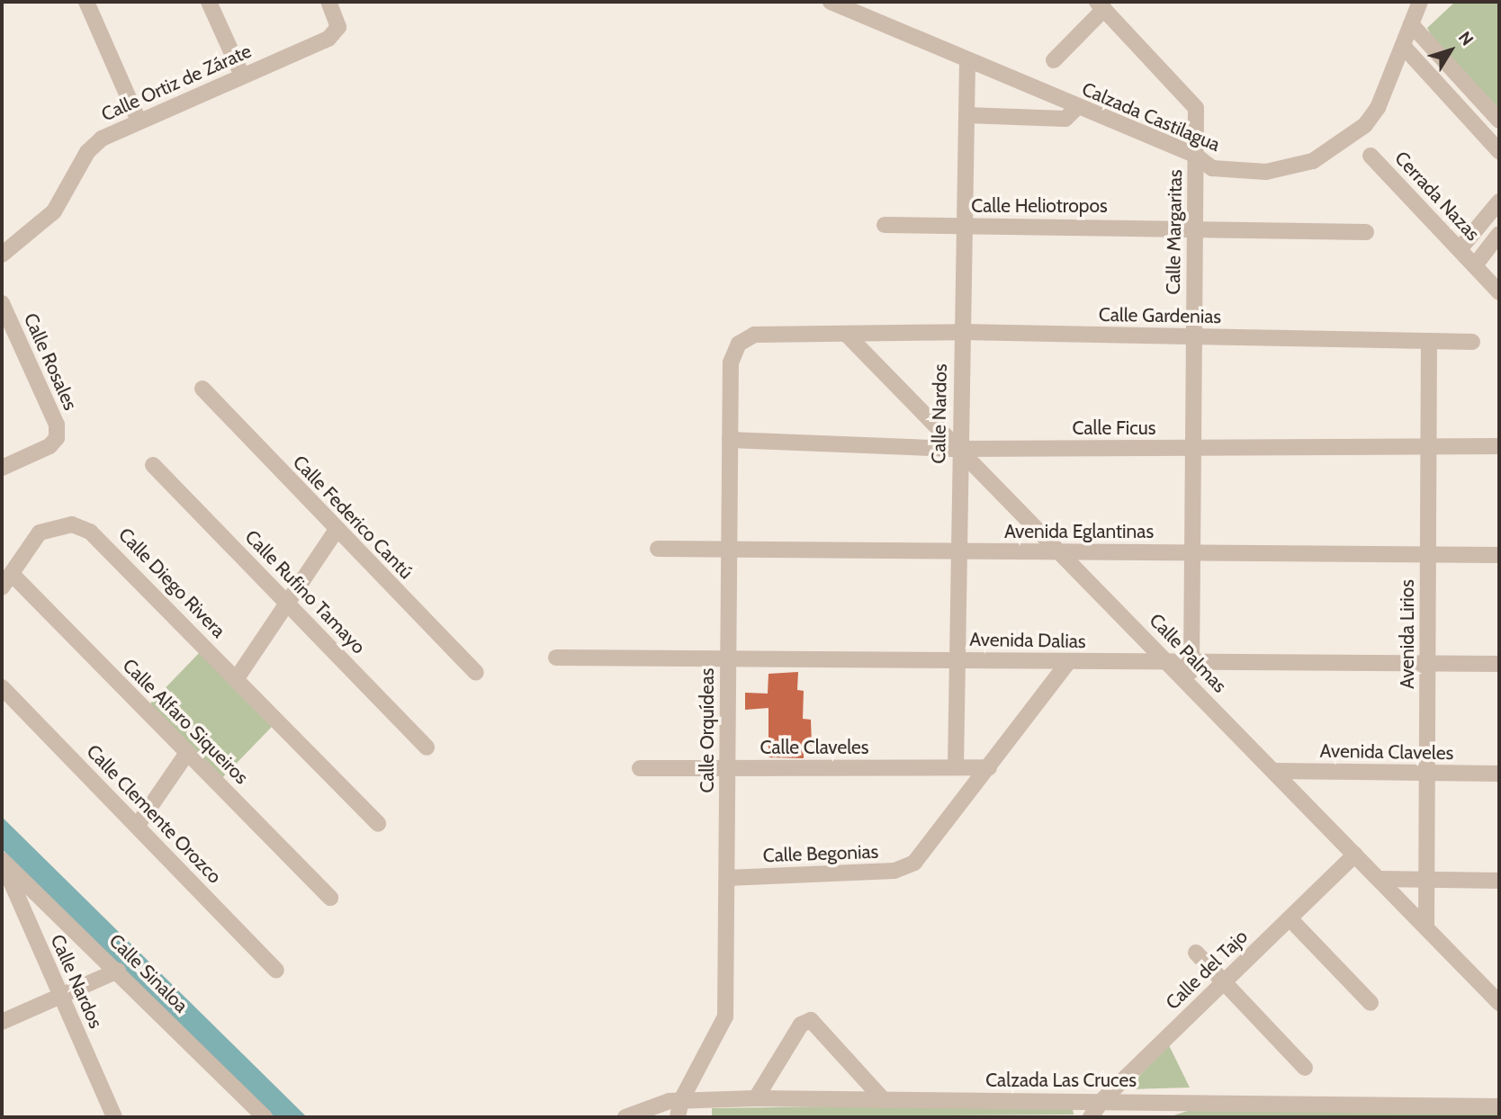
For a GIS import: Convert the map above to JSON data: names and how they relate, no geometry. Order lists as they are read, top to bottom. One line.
{"streets":{"street":["Calle Ortiz de Zárate","Calzada Castilagua","Cerrada Nazas","Calle Heliotropos","Calle Margaritas","Calle Gardenias","Calle Rosales","Calle Nardos","Calle Ficus","Calle Federico Cantú","Avenida Eglantinas","Calle Diego Rivera","Calle Rufino Tamayo","Avenida Lirios","Avenida Dalias","Calle Palmas","Calle Alfaro Siqueiros","Calle Orquídeas","Calle Claveles","Avenida Claveles","Calle Clemente Orozco","Calle Begonias","Calle del Tajo","Calle Sinaloa","Calzada Las Cruces"]},"crossings":[["Calzada Castilagua","Calle Margaritas"],["Calzada Castilagua","Calle Nardos"],["Calle Heliotropos","Calle Margaritas"],["Calle Heliotropos","Calle Nardos"],["Calle Margaritas","Calle Gardenias"],["Calle Margaritas","Calle Ficus"],["Calle Margaritas","Avenida Eglantinas"],["Calle Margaritas","Avenida Dalias"],["Calle Margaritas","Calle Palmas"],["Calle Gardenias","Calle Nardos"],["Calle Gardenias","Avenida Lirios"],["Calle Gardenias","Calle Palmas"],["Calle Gardenias","Calle Orquídeas"],["Calle Nardos","Calle Ficus"],["Calle Nardos","Avenida Eglantinas"],["Calle Nardos","Avenida Dalias"],["Calle Nardos","Calle Palmas"],["Calle Nardos","Calle Claveles"],["Calle Nardos","Calle Sinaloa"],["Calle Ficus","Avenida Lirios"],["Calle Ficus","Calle Palmas"],["Calle Ficus","Calle Orquídeas"],["Avenida Eglantinas","Avenida Lirios"],["Avenida Eglantinas","Calle Palmas"],["Avenida Eglantinas","Calle Orquídeas"],["Calle Diego Rivera","Calle Alfaro Siqueiros"],["Avenida Lirios","Avenida Dalias"],["Avenida Lirios","Calle Palmas"],["Avenida Lirios","Avenida Claveles"],["Avenida Dalias","Calle Palmas"],["Avenida Dalias","Calle Orquídeas"],["Calle Palmas","Avenida Claveles"],["Calle Palmas","Calle del Tajo"],["Calle Orquídeas","Calle Claveles"],["Calle Orquídeas","Calle Begonias"],["Calle Orquídeas","Calzada Las Cruces"],["Calle Claveles","Calle Begonias"],["Calle del Tajo","Calzada Las Cruces"]],"north":"top right"}
